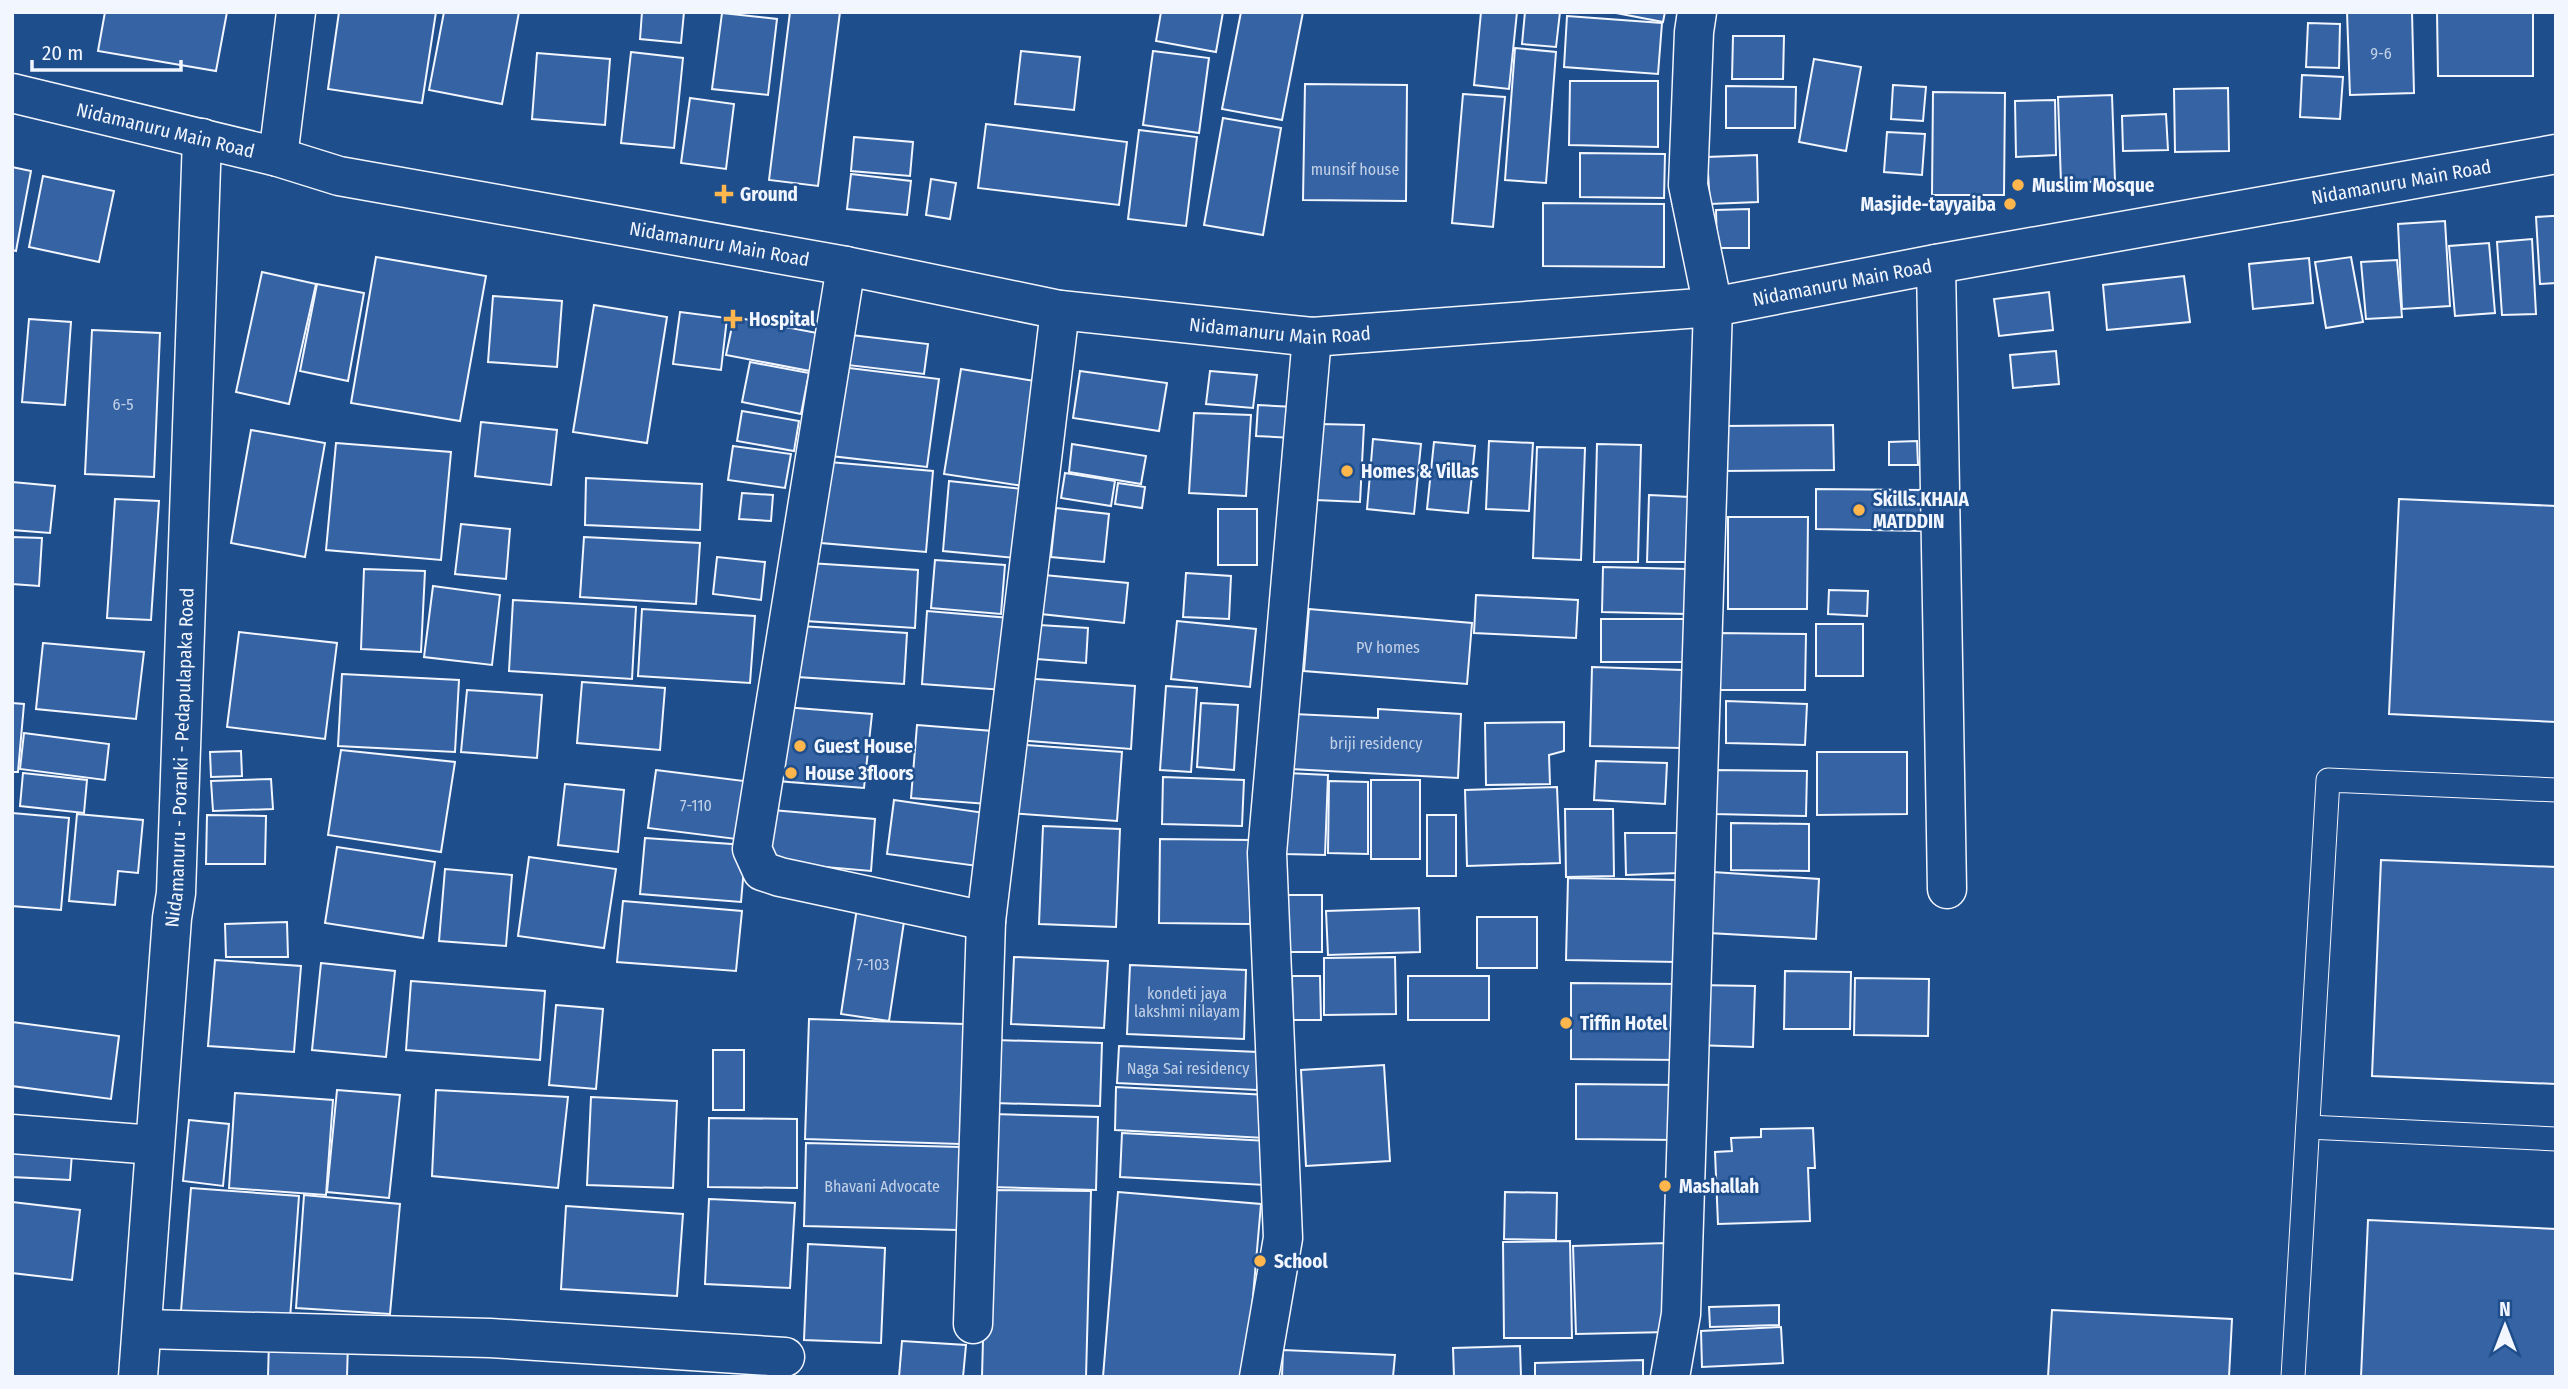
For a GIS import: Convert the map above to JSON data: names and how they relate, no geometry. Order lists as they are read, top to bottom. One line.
{"streets":{"street":["Nidamanuru Main Road","Nidamanuru - Poranki - Pedapulapaka Road"]},"crossings":[["Nidamanuru Main Road","Nidamanuru - Poranki - Pedapulapaka Road"]],"places":{"other":["Muslim Mosque","Masjide-tayyaiba","Homes & Villas","Skills.KHAIA MATDDIN","Guest House","House 3floors","Tiffin Hotel","Mashallah","School"],"health":["Ground","Hospital"]},"house_numbers":["9-6","munsif house","6-5","PV homes","briji residency","7-110","7-103","kondeti jaya lakshmi nilayam","Naga Sai residency","Bhavani Advocate"],"scale_bar":"20 m","north":"top"}
